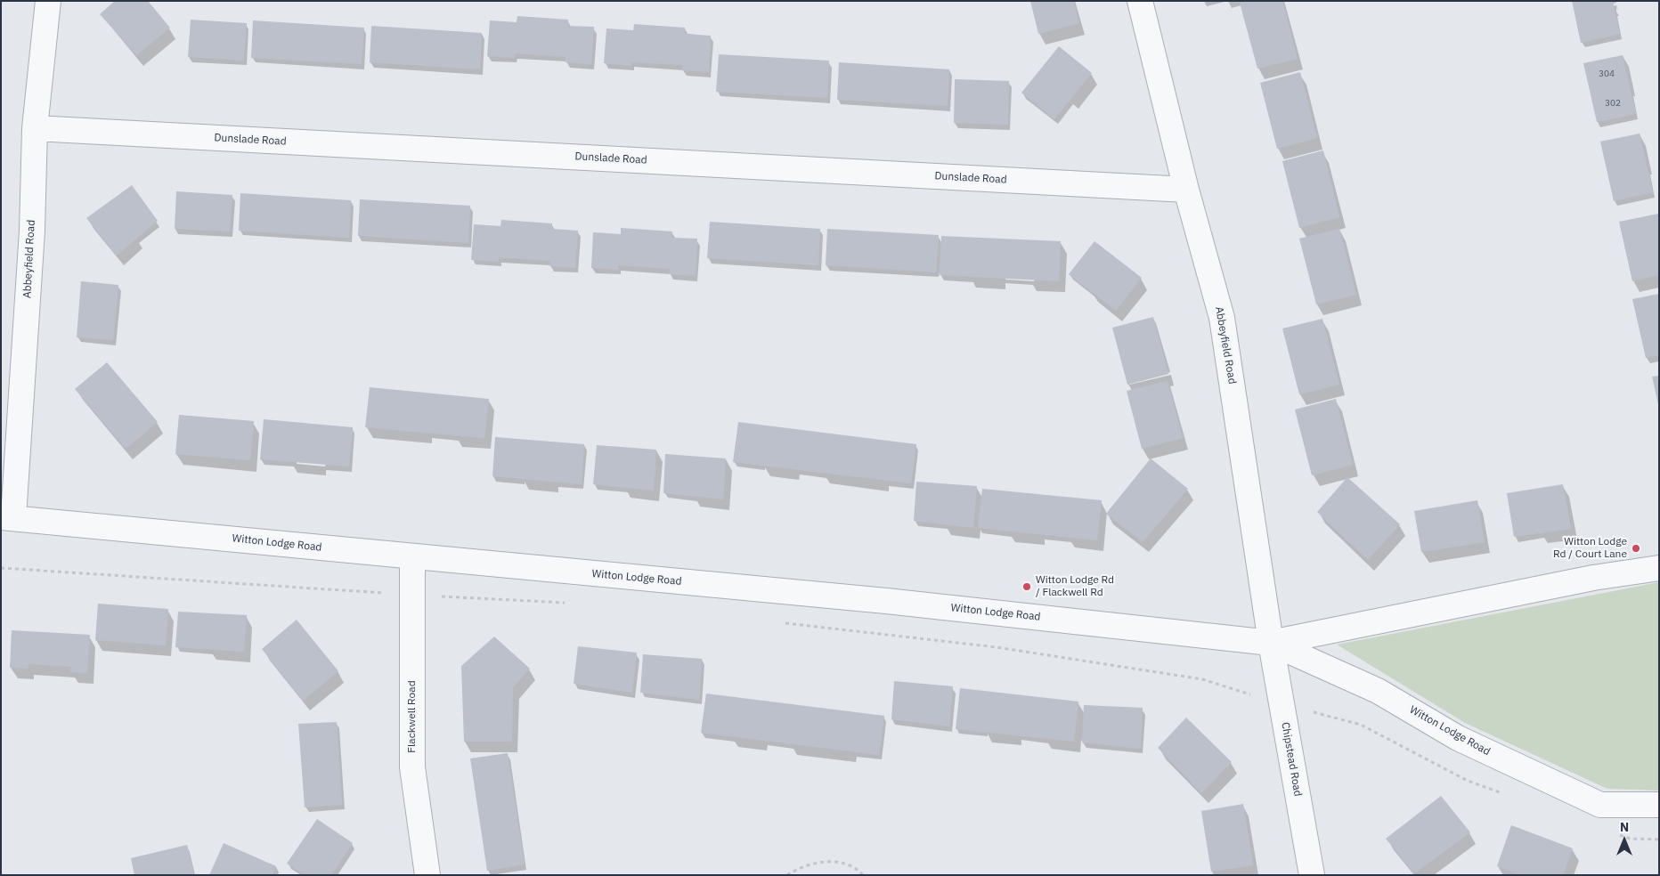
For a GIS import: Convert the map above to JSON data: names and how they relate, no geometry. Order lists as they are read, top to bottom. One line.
{"streets":{"street":["Dunslade Road","Abbeyfield Road","Witton Lodge Road","Flackwell Road","Chipstead Road"]},"crossings":[["Dunslade Road","Abbeyfield Road"],["Abbeyfield Road","Witton Lodge Road"],["Abbeyfield Road","Chipstead Road"],["Witton Lodge Road","Flackwell Road"],["Witton Lodge Road","Chipstead Road"]],"places":["Witton Lodge Rd / Court Lane","Witton Lodge Rd / Flackwell Rd"],"house_numbers":["304","302"],"north":"top"}
